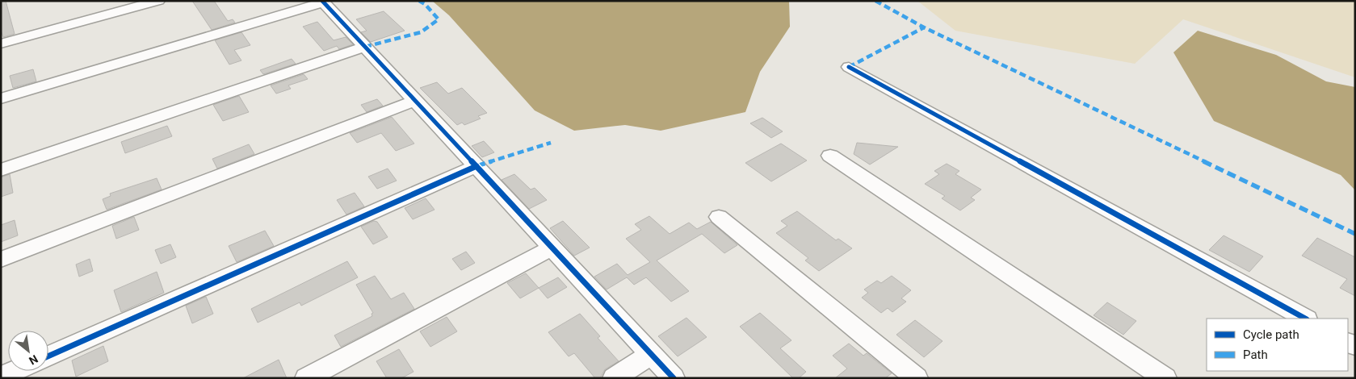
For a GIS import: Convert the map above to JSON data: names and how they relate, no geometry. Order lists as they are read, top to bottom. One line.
{"legend":["Cycle path","Path"],"north":"bottom right"}
